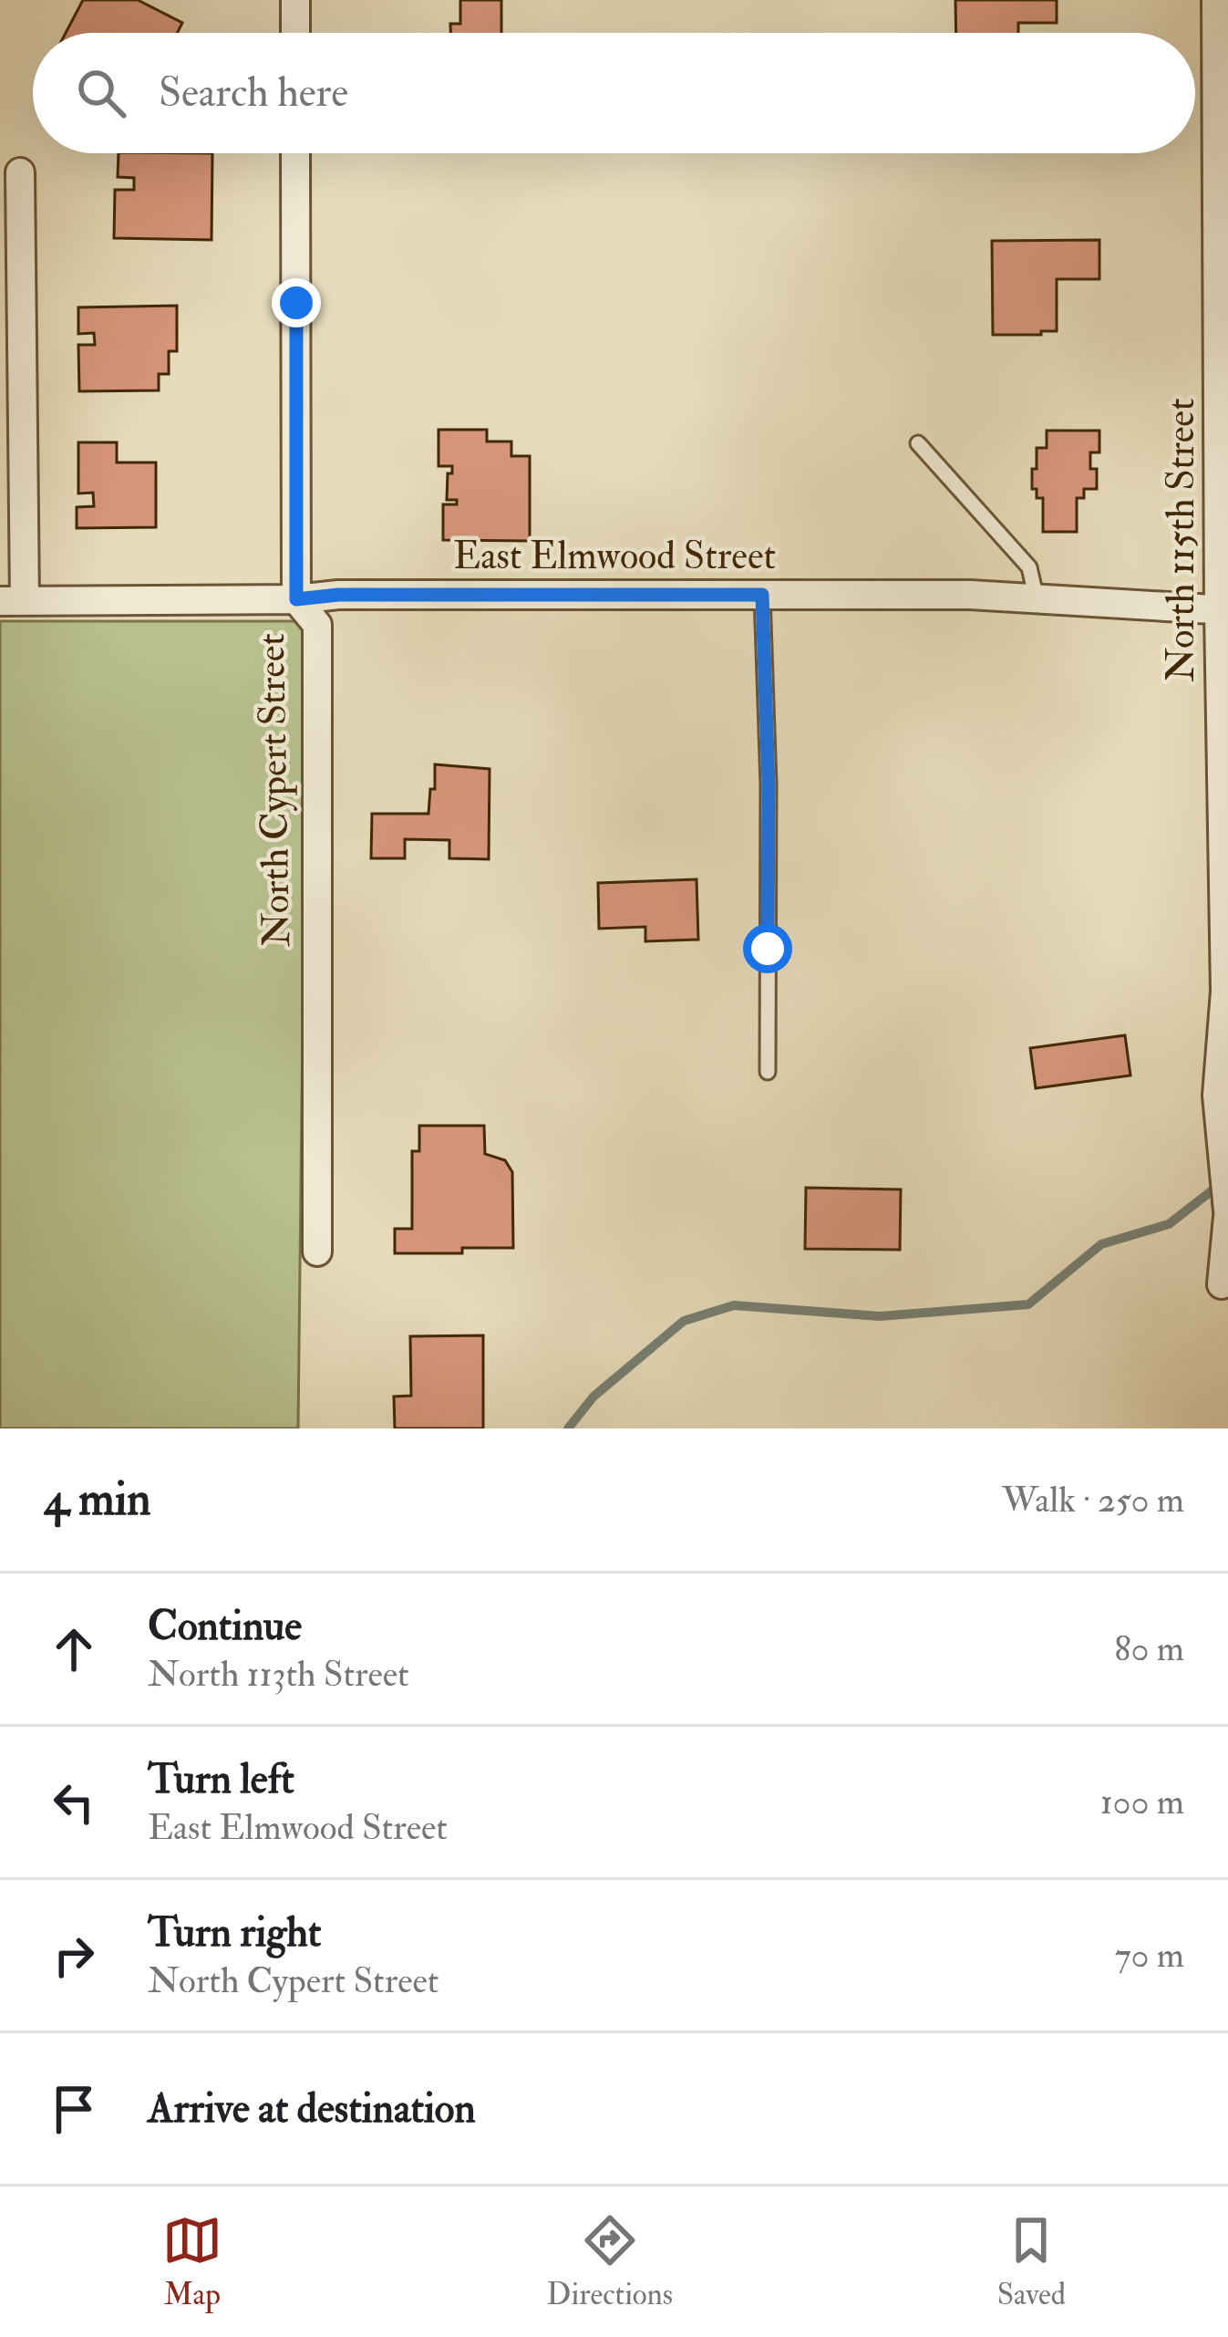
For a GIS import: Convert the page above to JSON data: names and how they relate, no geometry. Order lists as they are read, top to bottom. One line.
{"streets":{"street":["North 115th Street","East Elmwood Street","North Cypert Street"]},"crossings":[["North 115th Street","East Elmwood Street"],["East Elmwood Street","North Cypert Street"]],"page":{"search":"Search here","heading":["4 min","Walk · 250 m"],"list":[["Continue","North 113th Street","80 m"],["Turn left","East Elmwood Street","100 m"],["Turn right","North Cypert Street","70 m"],"Arrive at destination"],"nav":["Map","Directions","Saved"]}}
